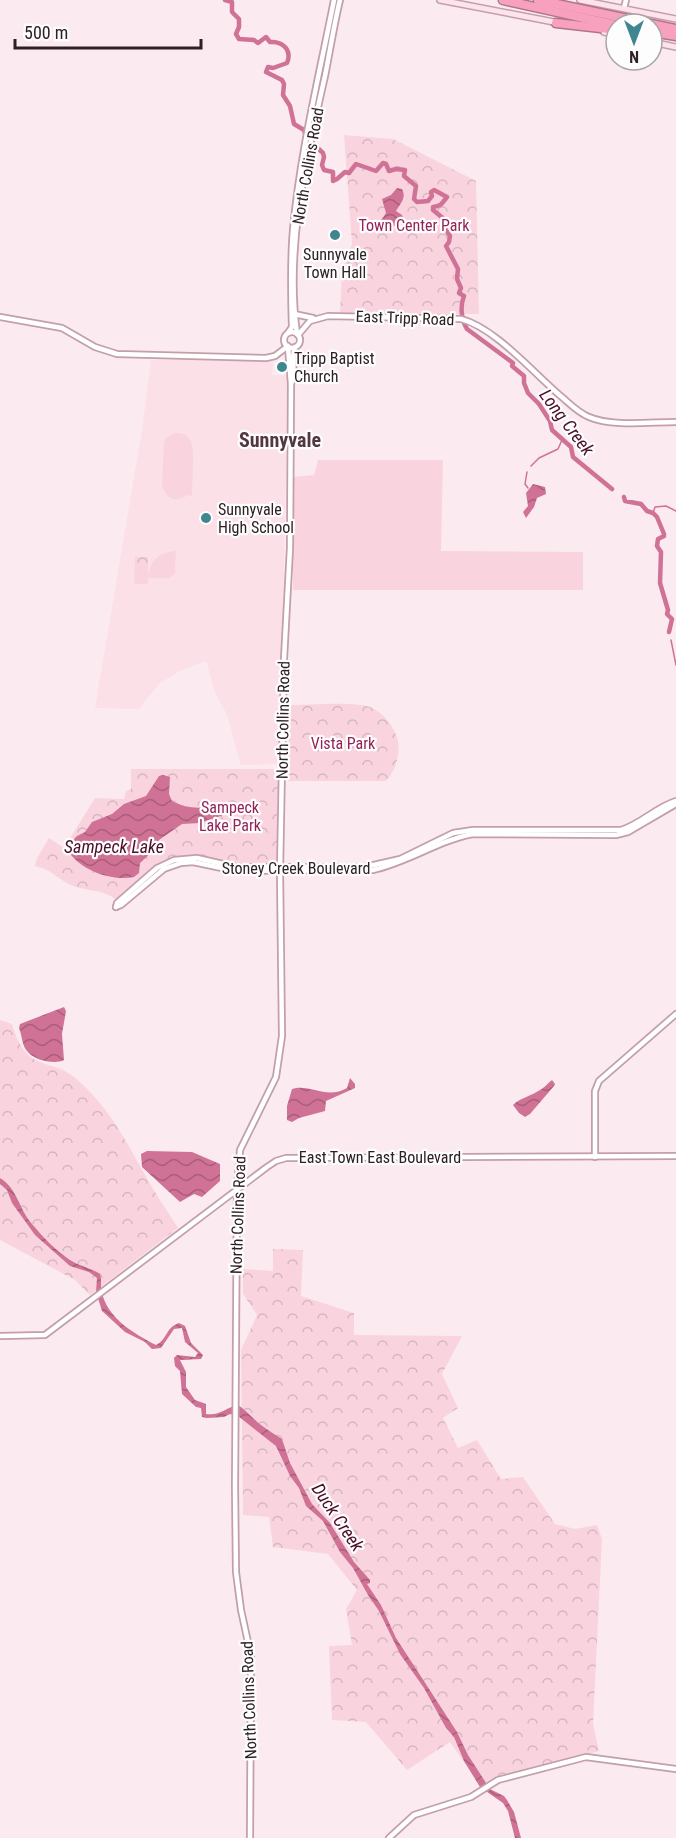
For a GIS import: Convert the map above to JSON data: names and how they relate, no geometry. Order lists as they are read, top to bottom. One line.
{"streets":{"street":["North Collins Road","East Tripp Road","Stoney Creek Boulevard","East Town East Boulevard"]},"crossings":[["North Collins Road","East Tripp Road"],["North Collins Road","Stoney Creek Boulevard"],["North Collins Road","East Town East Boulevard"]],"districts":["Sunnyvale"],"water":["Long Creek","Sampeck Lake","Duck Creek"],"parks":["Town Center Park","Vista Park","Sampeck Lake Park"],"places":["Sunnyvale Town Hall","Tripp Baptist Church","Sunnyvale High School"],"scale_bar":"500 m","north":"bottom"}
